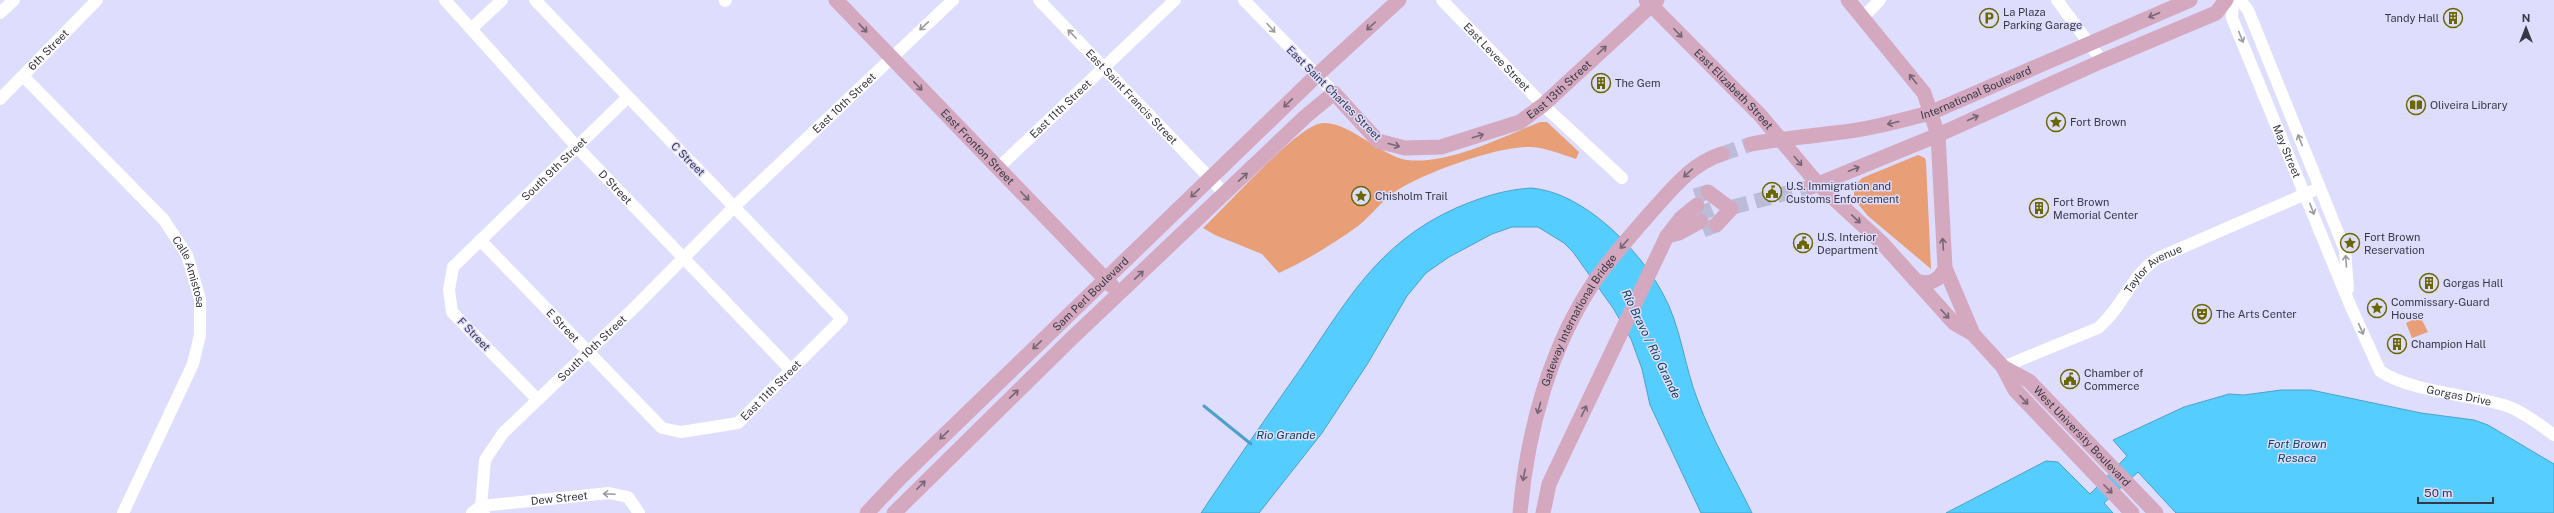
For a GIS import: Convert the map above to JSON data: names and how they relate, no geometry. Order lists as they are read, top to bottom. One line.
{"streets":{"main road":["East 13th Street","East Elizabeth Street","International Boulevard","East Saint Charles Street","East Fronton Street","Sam Perl Boulevard","Gateway International Bridge","West University Boulevard"],"street":["6th Street","East Levee Street","East Saint Francis Street","East 10th Street","East 11th Street","May Street","C Street","South 9th Street","D Street","Taylor Avenue","Calle Amistosa","E Street","F Street","South 10th Street","Gorgas Drive","Dew Street"]},"crossings":[["6th Street","Calle Amistosa"],["East Levee Street","East 13th Street"],["East 13th Street","East Elizabeth Street"],["East 13th Street","East Saint Charles Street"],["East Elizabeth Street","International Boulevard"],["East Elizabeth Street","West University Boulevard"],["International Boulevard","West University Boulevard"],["East Saint Charles Street","Sam Perl Boulevard"],["East Saint Francis Street","East 11th Street"],["East Saint Francis Street","Sam Perl Boulevard"],["East 10th Street","East Fronton Street"],["East 10th Street","C Street"],["East 10th Street","South 10th Street"],["East 11th Street","East Fronton Street"],["East 11th Street","C Street"],["East 11th Street","D Street"],["East 11th Street","E Street"],["East Fronton Street","Sam Perl Boulevard"],["May Street","Taylor Avenue"],["May Street","Gorgas Drive"],["C Street","South 9th Street"],["C Street","South 10th Street"],["South 9th Street","D Street"],["South 9th Street","E Street"],["South 9th Street","F Street"],["D Street","South 10th Street"],["Taylor Avenue","West University Boulevard"],["E Street","F Street"],["E Street","South 10th Street"],["F Street","South 10th Street"],["South 10th Street","Dew Street"]],"one_way":["East 13th Street","East Elizabeth Street","East Saint Charles Street","East Fronton Street","Dew Street"],"water":["Río Bravo / Rio Grande","Rio Grande","Fort Brown Resaca"],"places":{"parking":["La Plaza Parking Garage"],"building":["Tandy Hall","The Gem","Fort Brown Memorial Center","Gorgas Hall","Champion Hall"],"library":["Oliveira Library"],"place":["Fort Brown","Chisholm Trail","Fort Brown Reservation","Commissary-Guard House"],"public building":["U.S. Immigration and Customs Enforcement","U.S. Interior Department","Chamber of Commerce"],"theatre":["The Arts Center"]},"scale_bar":"50 m","north":"top"}
